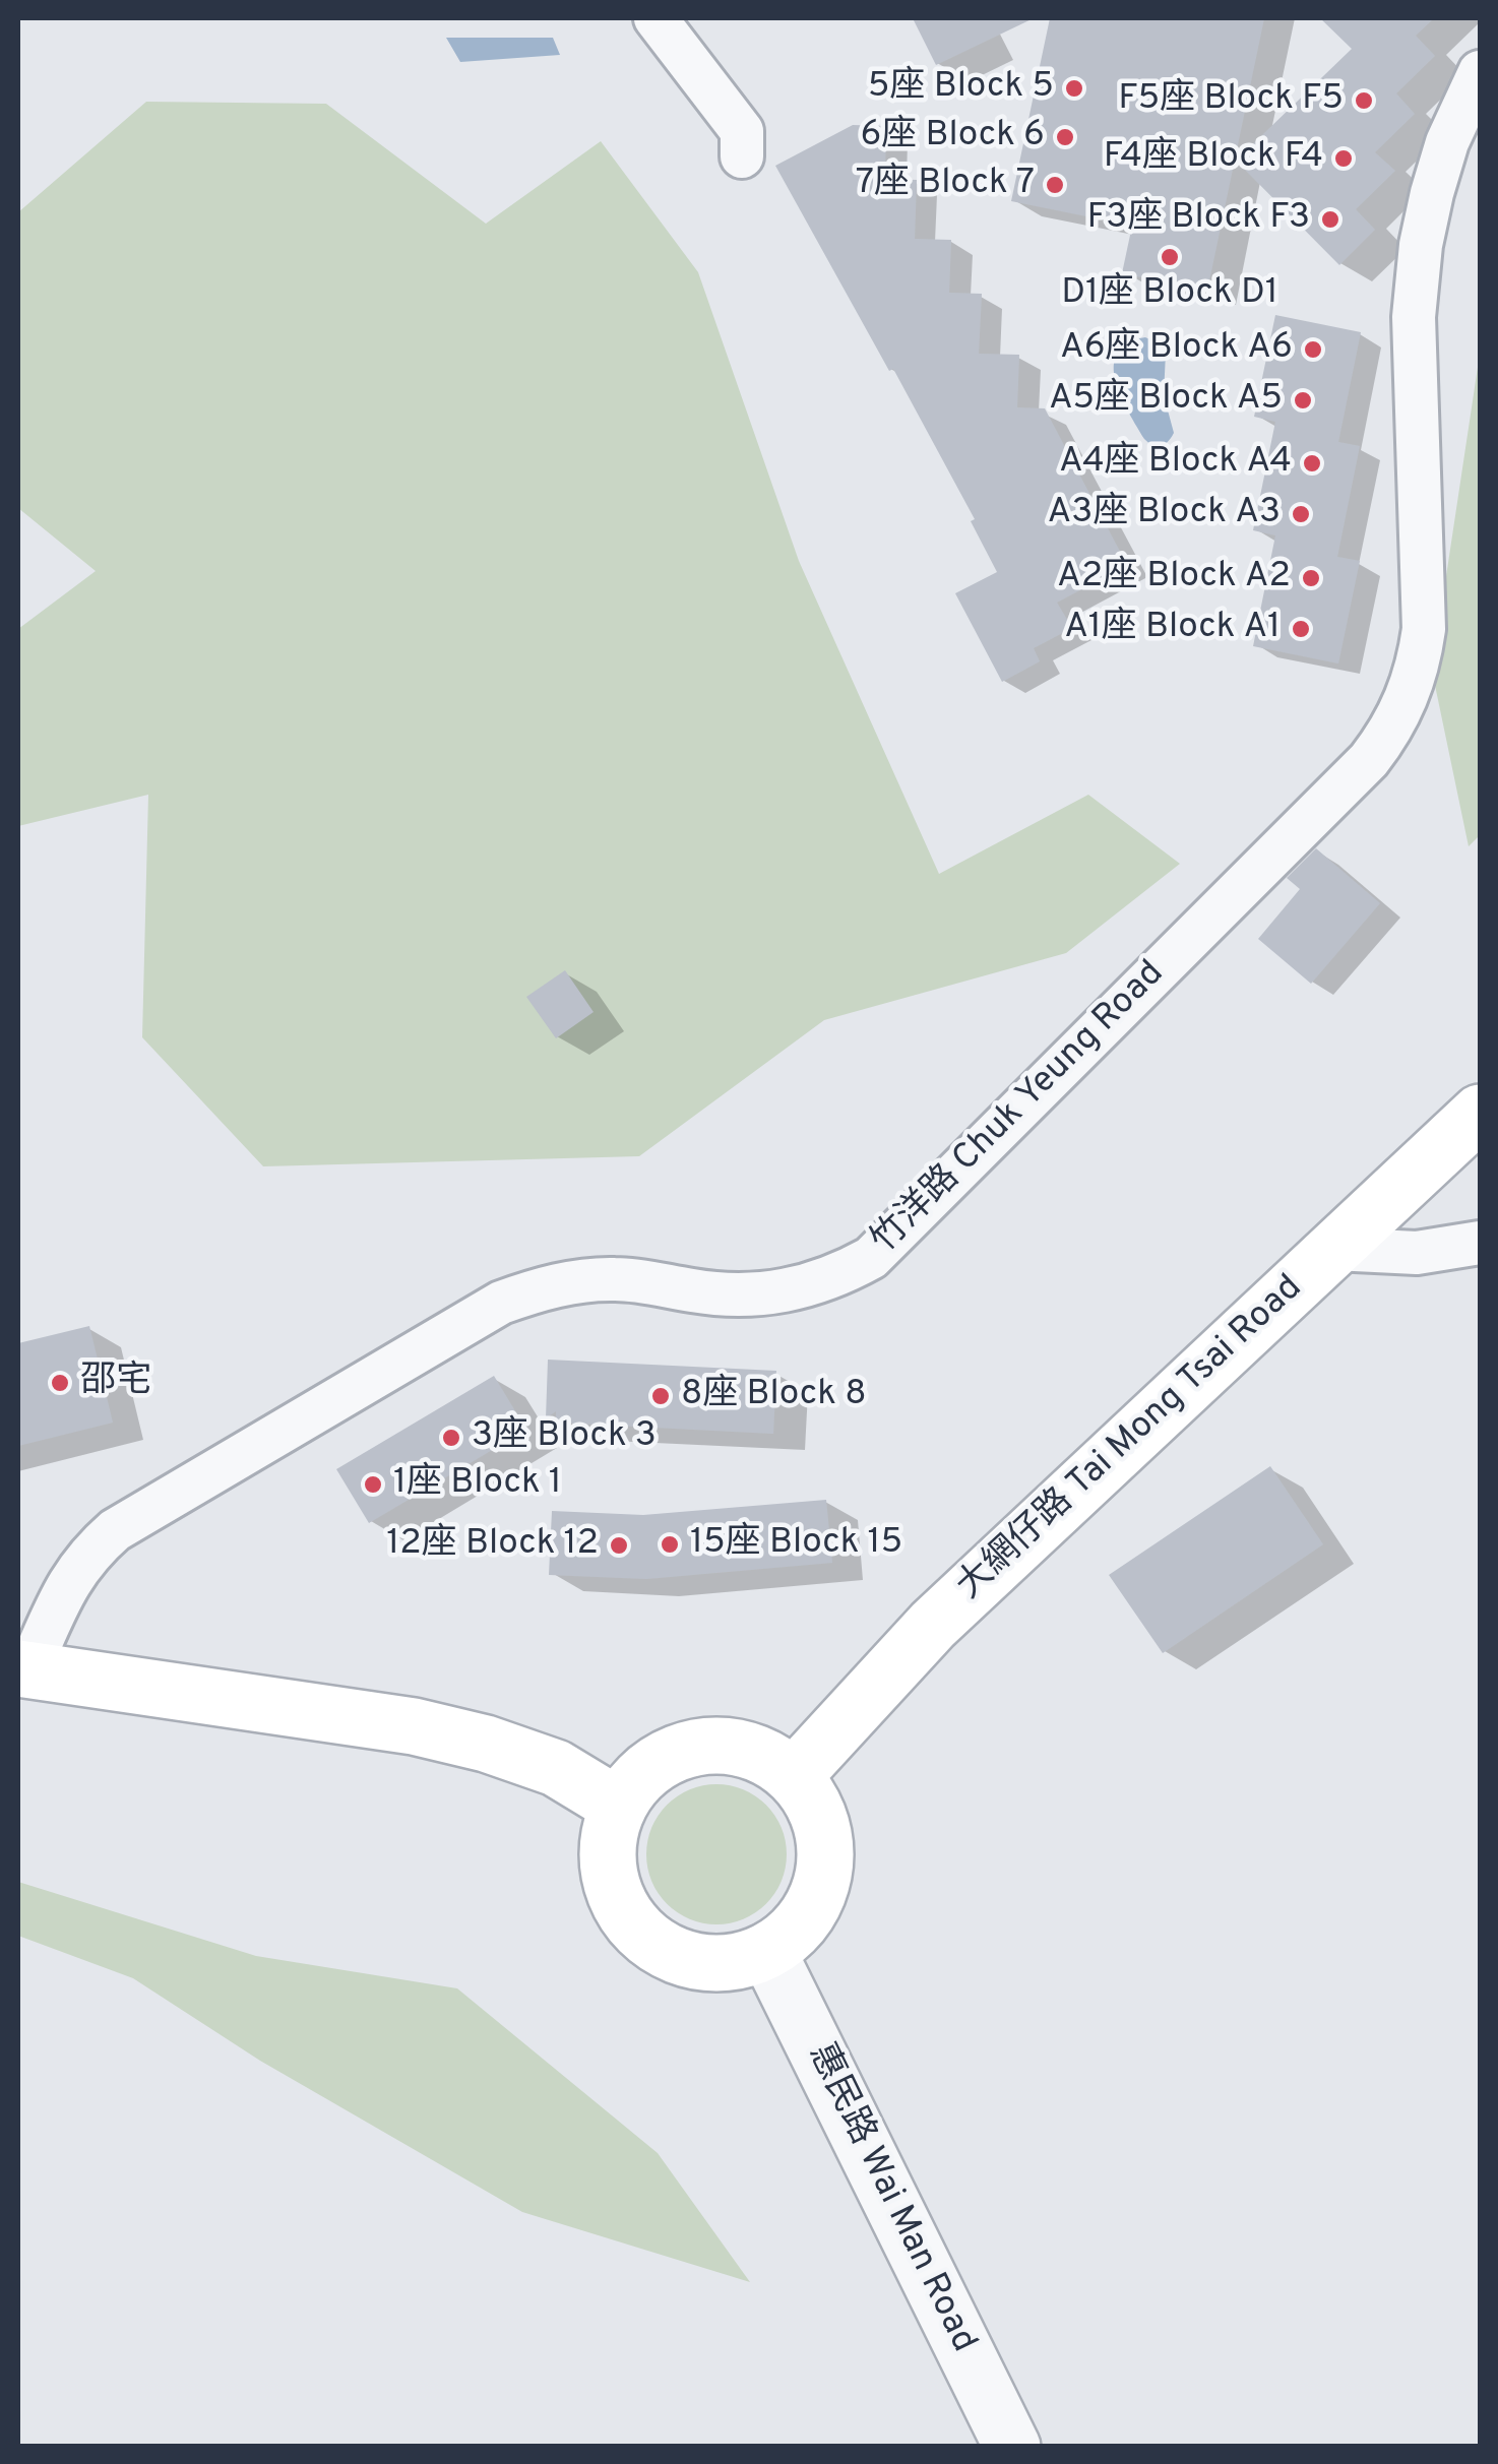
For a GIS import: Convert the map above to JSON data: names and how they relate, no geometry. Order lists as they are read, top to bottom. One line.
{"streets":{"main road":["大網仔路 Tai Mong Tsai Road"],"street":["竹洋路 Chuk Yeung Road","惠民路 Wai Man Road"]},"crossings":[["大網仔路 Tai Mong Tsai Road","惠民路 Wai Man Road"]],"places":["5座 Block 5","F5座 Block F5","6座 Block 6","F4座 Block F4","7座 Block 7","F3座 Block F3","D1座 Block D1","A6座 Block A6","A5座 Block A5","A4座 Block A4","A3座 Block A3","A2座 Block A2","A1座 Block A1","邵宅","8座 Block 8","3座 Block 3","1座 Block 1","15座 Block 15","12座 Block 12"]}
